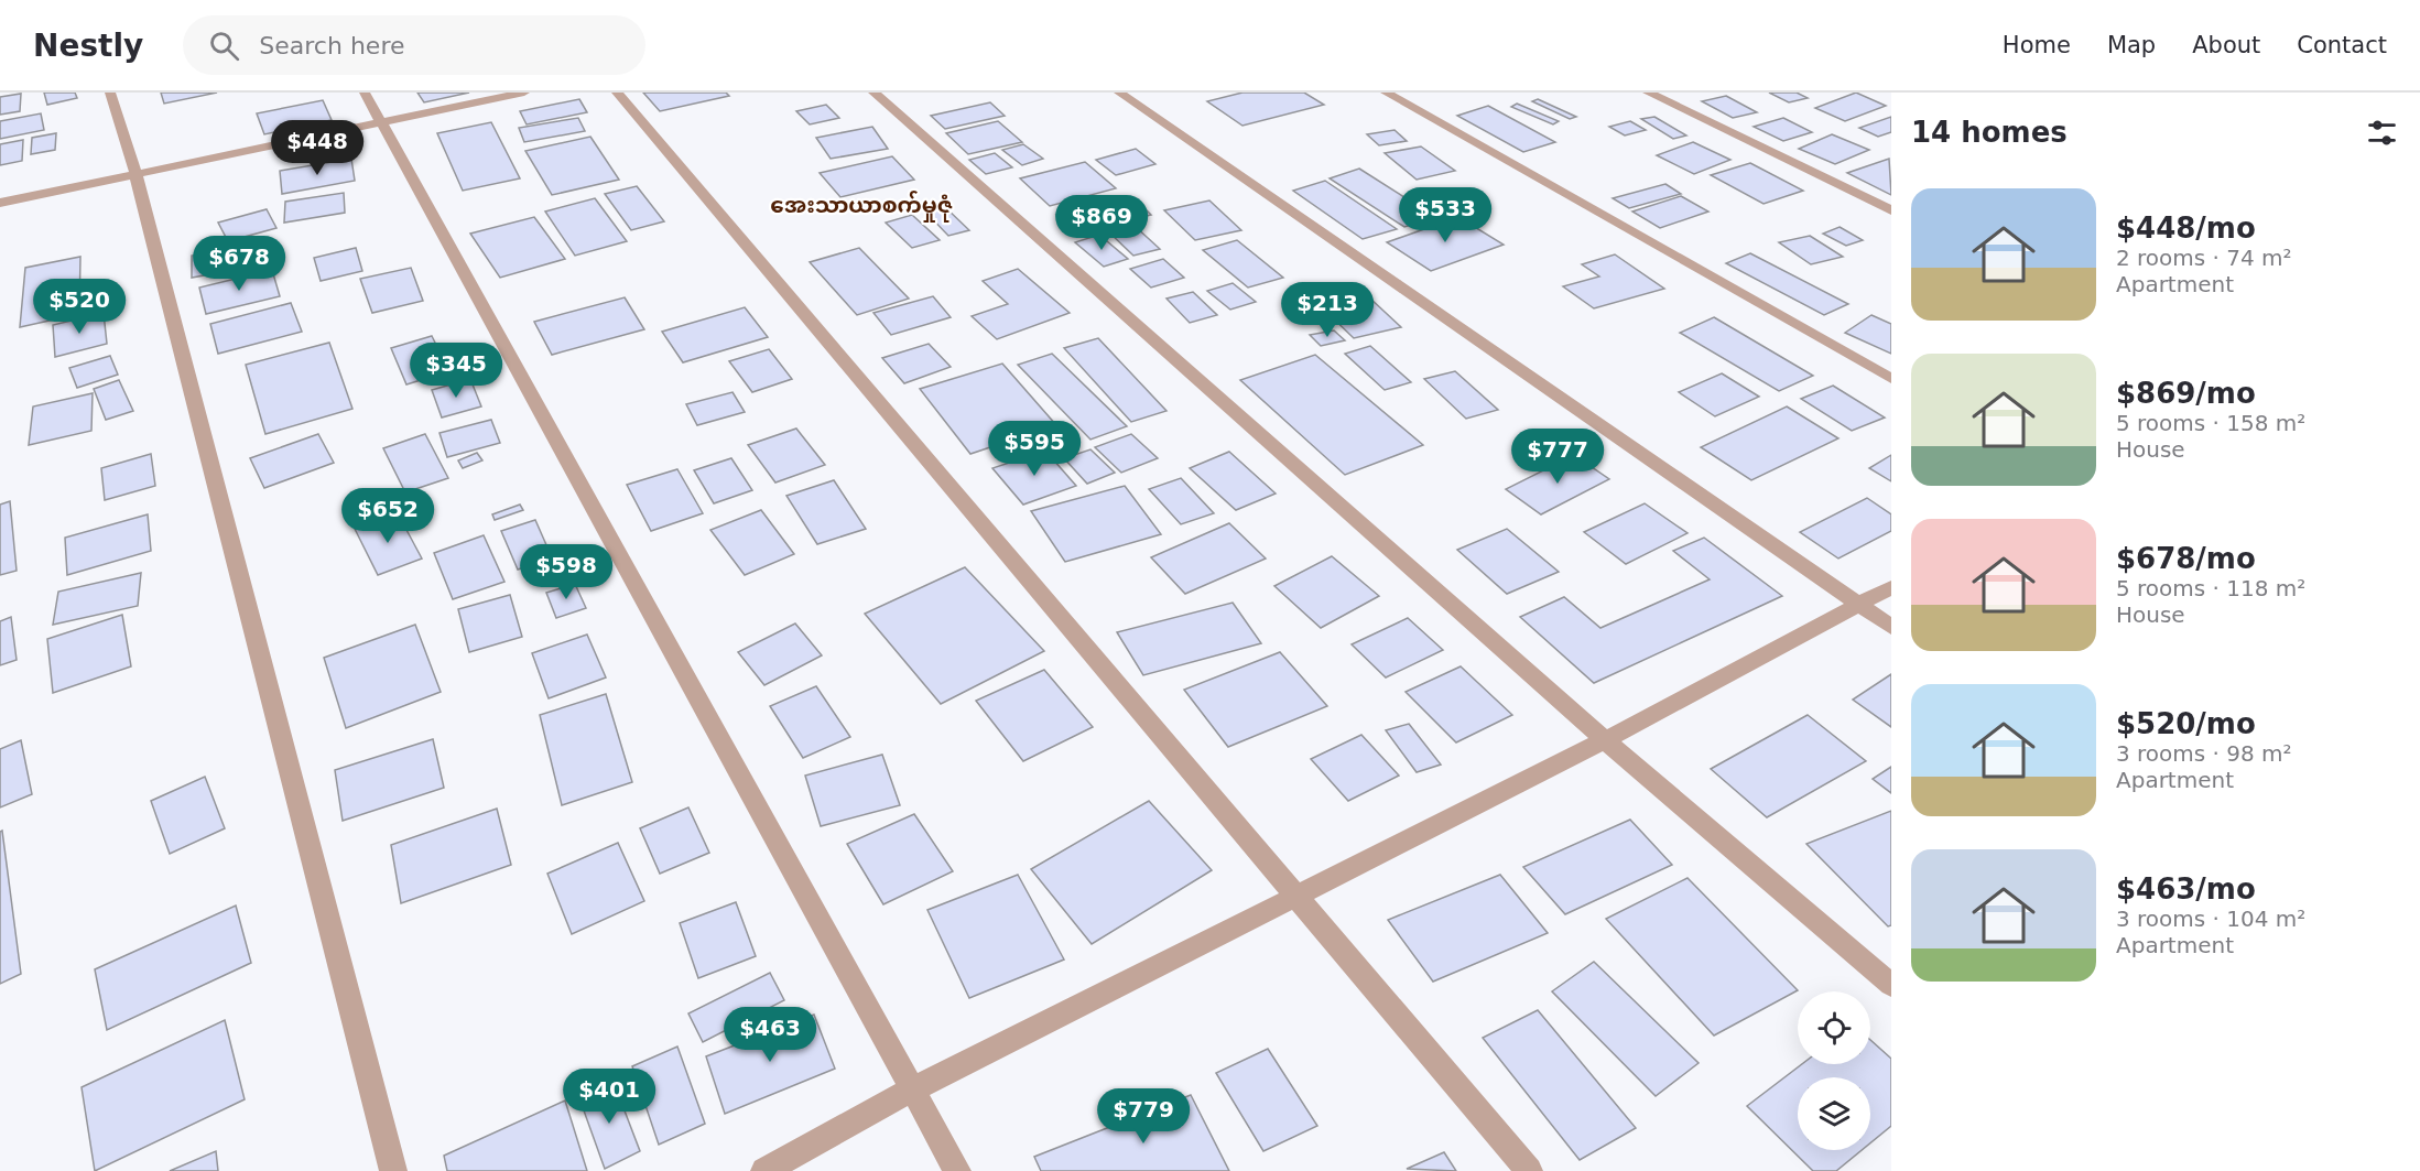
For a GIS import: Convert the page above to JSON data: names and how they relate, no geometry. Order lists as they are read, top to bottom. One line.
{"districts":["အေးသာယာစက်မှုဇုံ"],"page":{"header":"Nestly","search":"Search here","nav":["Home","Map","About","Contact"],"heading":"14 homes","price":["$448","$533","$869","$678","$520","$213","$345","$595","$777","$652","$598","$463","$401","$779"],"list":[{"name":"$448/mo","note":"2 rooms · 74 m² · Apartment"},{"name":"$869/mo","note":"5 rooms · 158 m² · House"},{"name":"$678/mo","note":"5 rooms · 118 m² · House"},{"name":"$520/mo","note":"3 rooms · 98 m² · Apartment"},{"name":"$463/mo","note":"3 rooms · 104 m² · Apartment"}]}}
